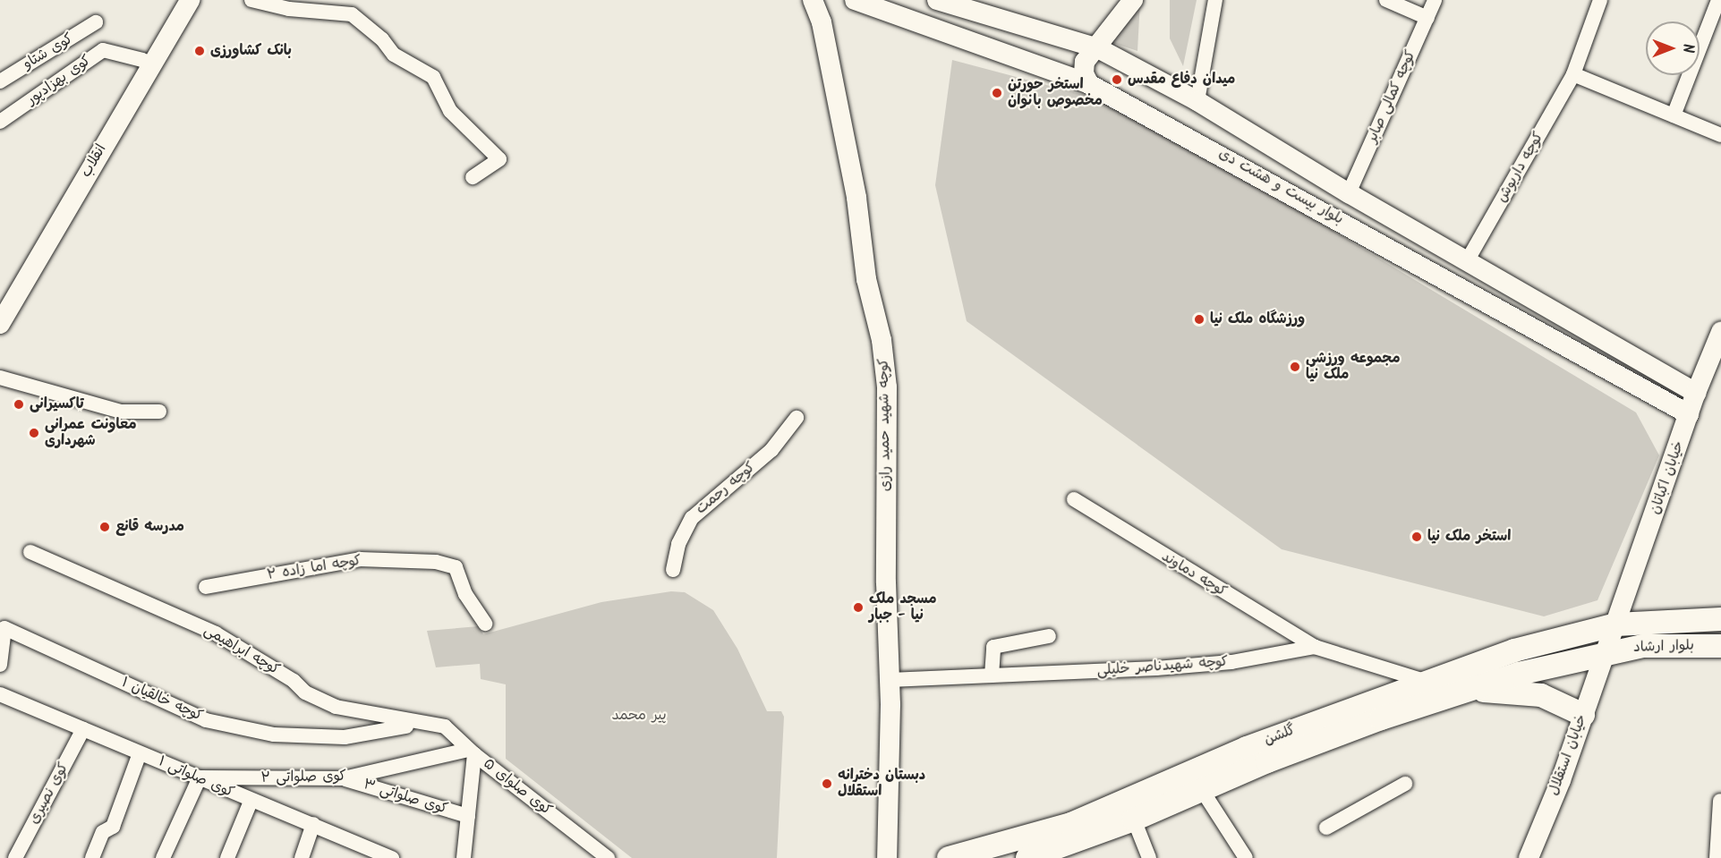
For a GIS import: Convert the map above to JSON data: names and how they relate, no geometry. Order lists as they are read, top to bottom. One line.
{"streets":{"main road":["انقلاب","بلوار بیست و هشت دی","کوچه شهید حمید رازی","خیابان اکباتان","بلوار ارشاد","گلشن","خیابان استقلال"],"street":["کوی شتاو","کوی بهزادپور","کوچه کمالی صابر","کوچه داریوش","کوچه رحمت","کوچه اما زاده ۲","کوچه دماوند","کوچه ابراهیمی","کوچه شهیدناصر خلیلی","کوچه خالقیان ۱","کوی صلواتی ۱","کوی صلواتی ۲","کوی صلوای ۵","کوی نصیری","کوی صلواتی ۳"]},"crossings":[["کوی بهزادپور","انقلاب"],["کوچه کمالی صابر","بلوار بیست و هشت دی"],["کوچه داریوش","بلوار بیست و هشت دی"],["بلوار بیست و هشت دی","خیابان اکباتان"],["کوچه شهید حمید رازی","کوچه شهیدناصر خلیلی"],["خیابان اکباتان","بلوار ارشاد"],["خیابان اکباتان","گلشن"],["خیابان اکباتان","خیابان استقلال"],["کوچه دماوند","کوچه شهیدناصر خلیلی"],["بلوار ارشاد","گلشن"],["بلوار ارشاد","خیابان استقلال"],["کوچه ابراهیمی","کوچه خالقیان ۱"],["کوچه ابراهیمی","کوی صلوای ۵"],["کوچه شهیدناصر خلیلی","گلشن"],["کوچه خالقیان ۱","کوی صلوای ۵"],["گلشن","خیابان استقلال"],["کوی صلواتی ۱","کوی صلواتی ۲"],["کوی صلواتی ۱","کوی نصیری"],["کوی صلواتی ۲","کوی صلوای ۵"],["کوی صلواتی ۲","کوی صلواتی ۳"]],"parks":["پیر محمد"],"places":["بانک کشاورزی","میدان دفاع مقدس","استخر حورتن مخصوص بانوان","ورزشگاه ملک نیا","مجموعه ورزشی ملک نیا","تاکسیرانی","معاونت عمرانی شهرداری","مدرسه قانع","استخر ملک نیا","مسجد ملک نیا - جبار","دبستان دخترانه استقلال"],"north":"right"}
